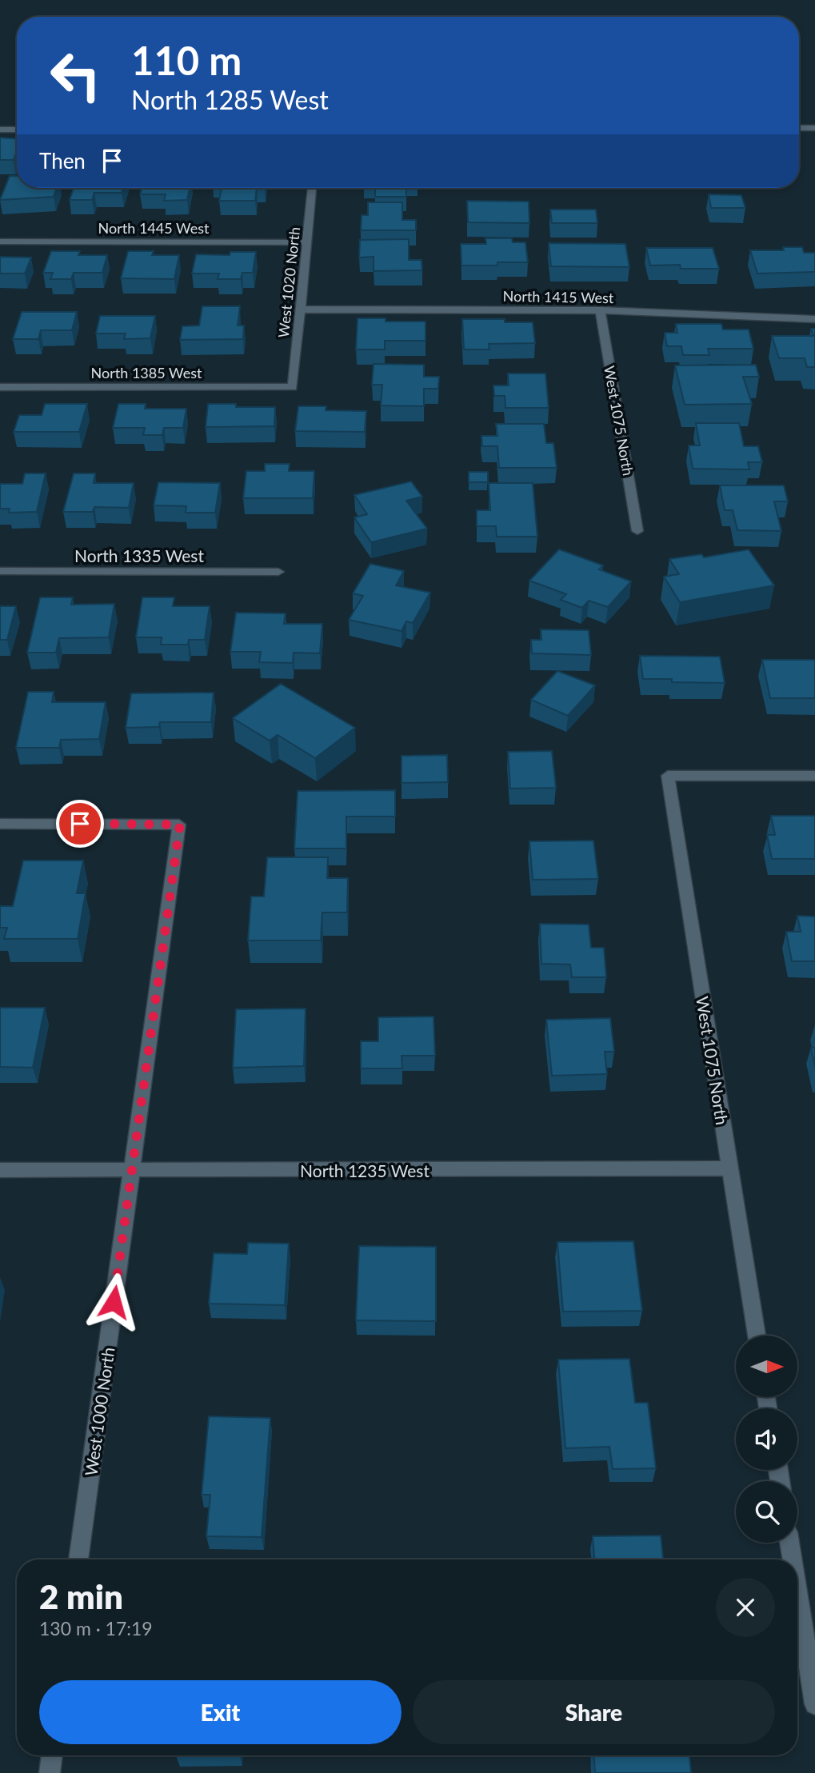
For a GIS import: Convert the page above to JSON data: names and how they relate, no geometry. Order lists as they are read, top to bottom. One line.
{"streets":{"street":["North 1445 West","West 1020 North","North 1415 West","North 1385 West","West 1075 North","North 1335 West","North 1235 West","West 1000 North"]},"crossings":[["North 1445 West","West 1020 North"],["West 1020 North","North 1415 West"],["West 1020 North","North 1385 West"],["North 1415 West","West 1075 North"],["West 1075 North","North 1235 West"],["North 1235 West","West 1000 North"]],"north":"right","page":{"turn":["110 m","North 1285 West"],"then":"Then","heading":["2 min","130 m · 17:19"],"buttons":["Exit","Share"]}}
